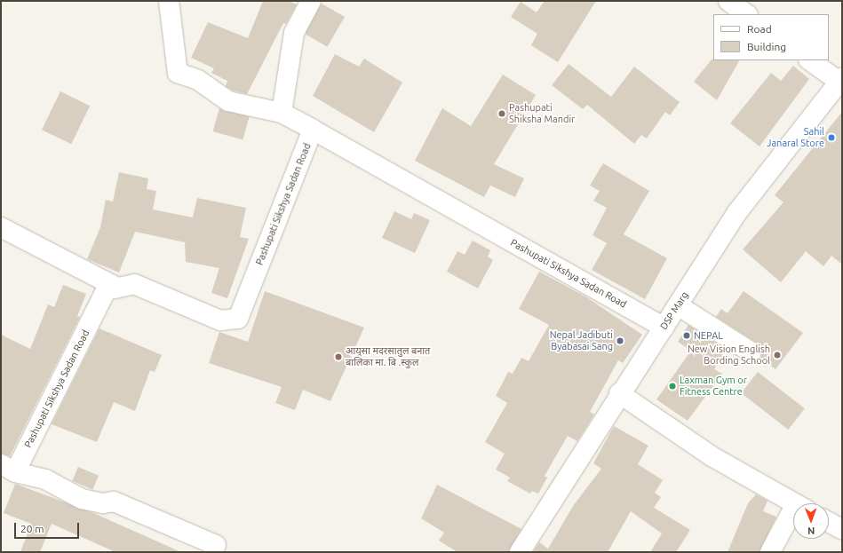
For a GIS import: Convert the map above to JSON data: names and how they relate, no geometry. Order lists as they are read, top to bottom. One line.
{"streets":{"street":["Pashupati Sikshya Sadan Road","DSP Marg"]},"crossings":[["Pashupati Sikshya Sadan Road","DSP Marg"]],"places":["Pashupati Shiksha Mandir","Sahil Janaral Store","NEPAL","Nepal Jadibuti Byabasai Sang","New Vision English Bording School","आयुसा मदरसातुल बनात बालिका मा. बि .स्कुल","Laxman Gym or Fitness Centre"],"legend":["Road","Building"],"scale_bar":"20 m","north":"bottom"}
